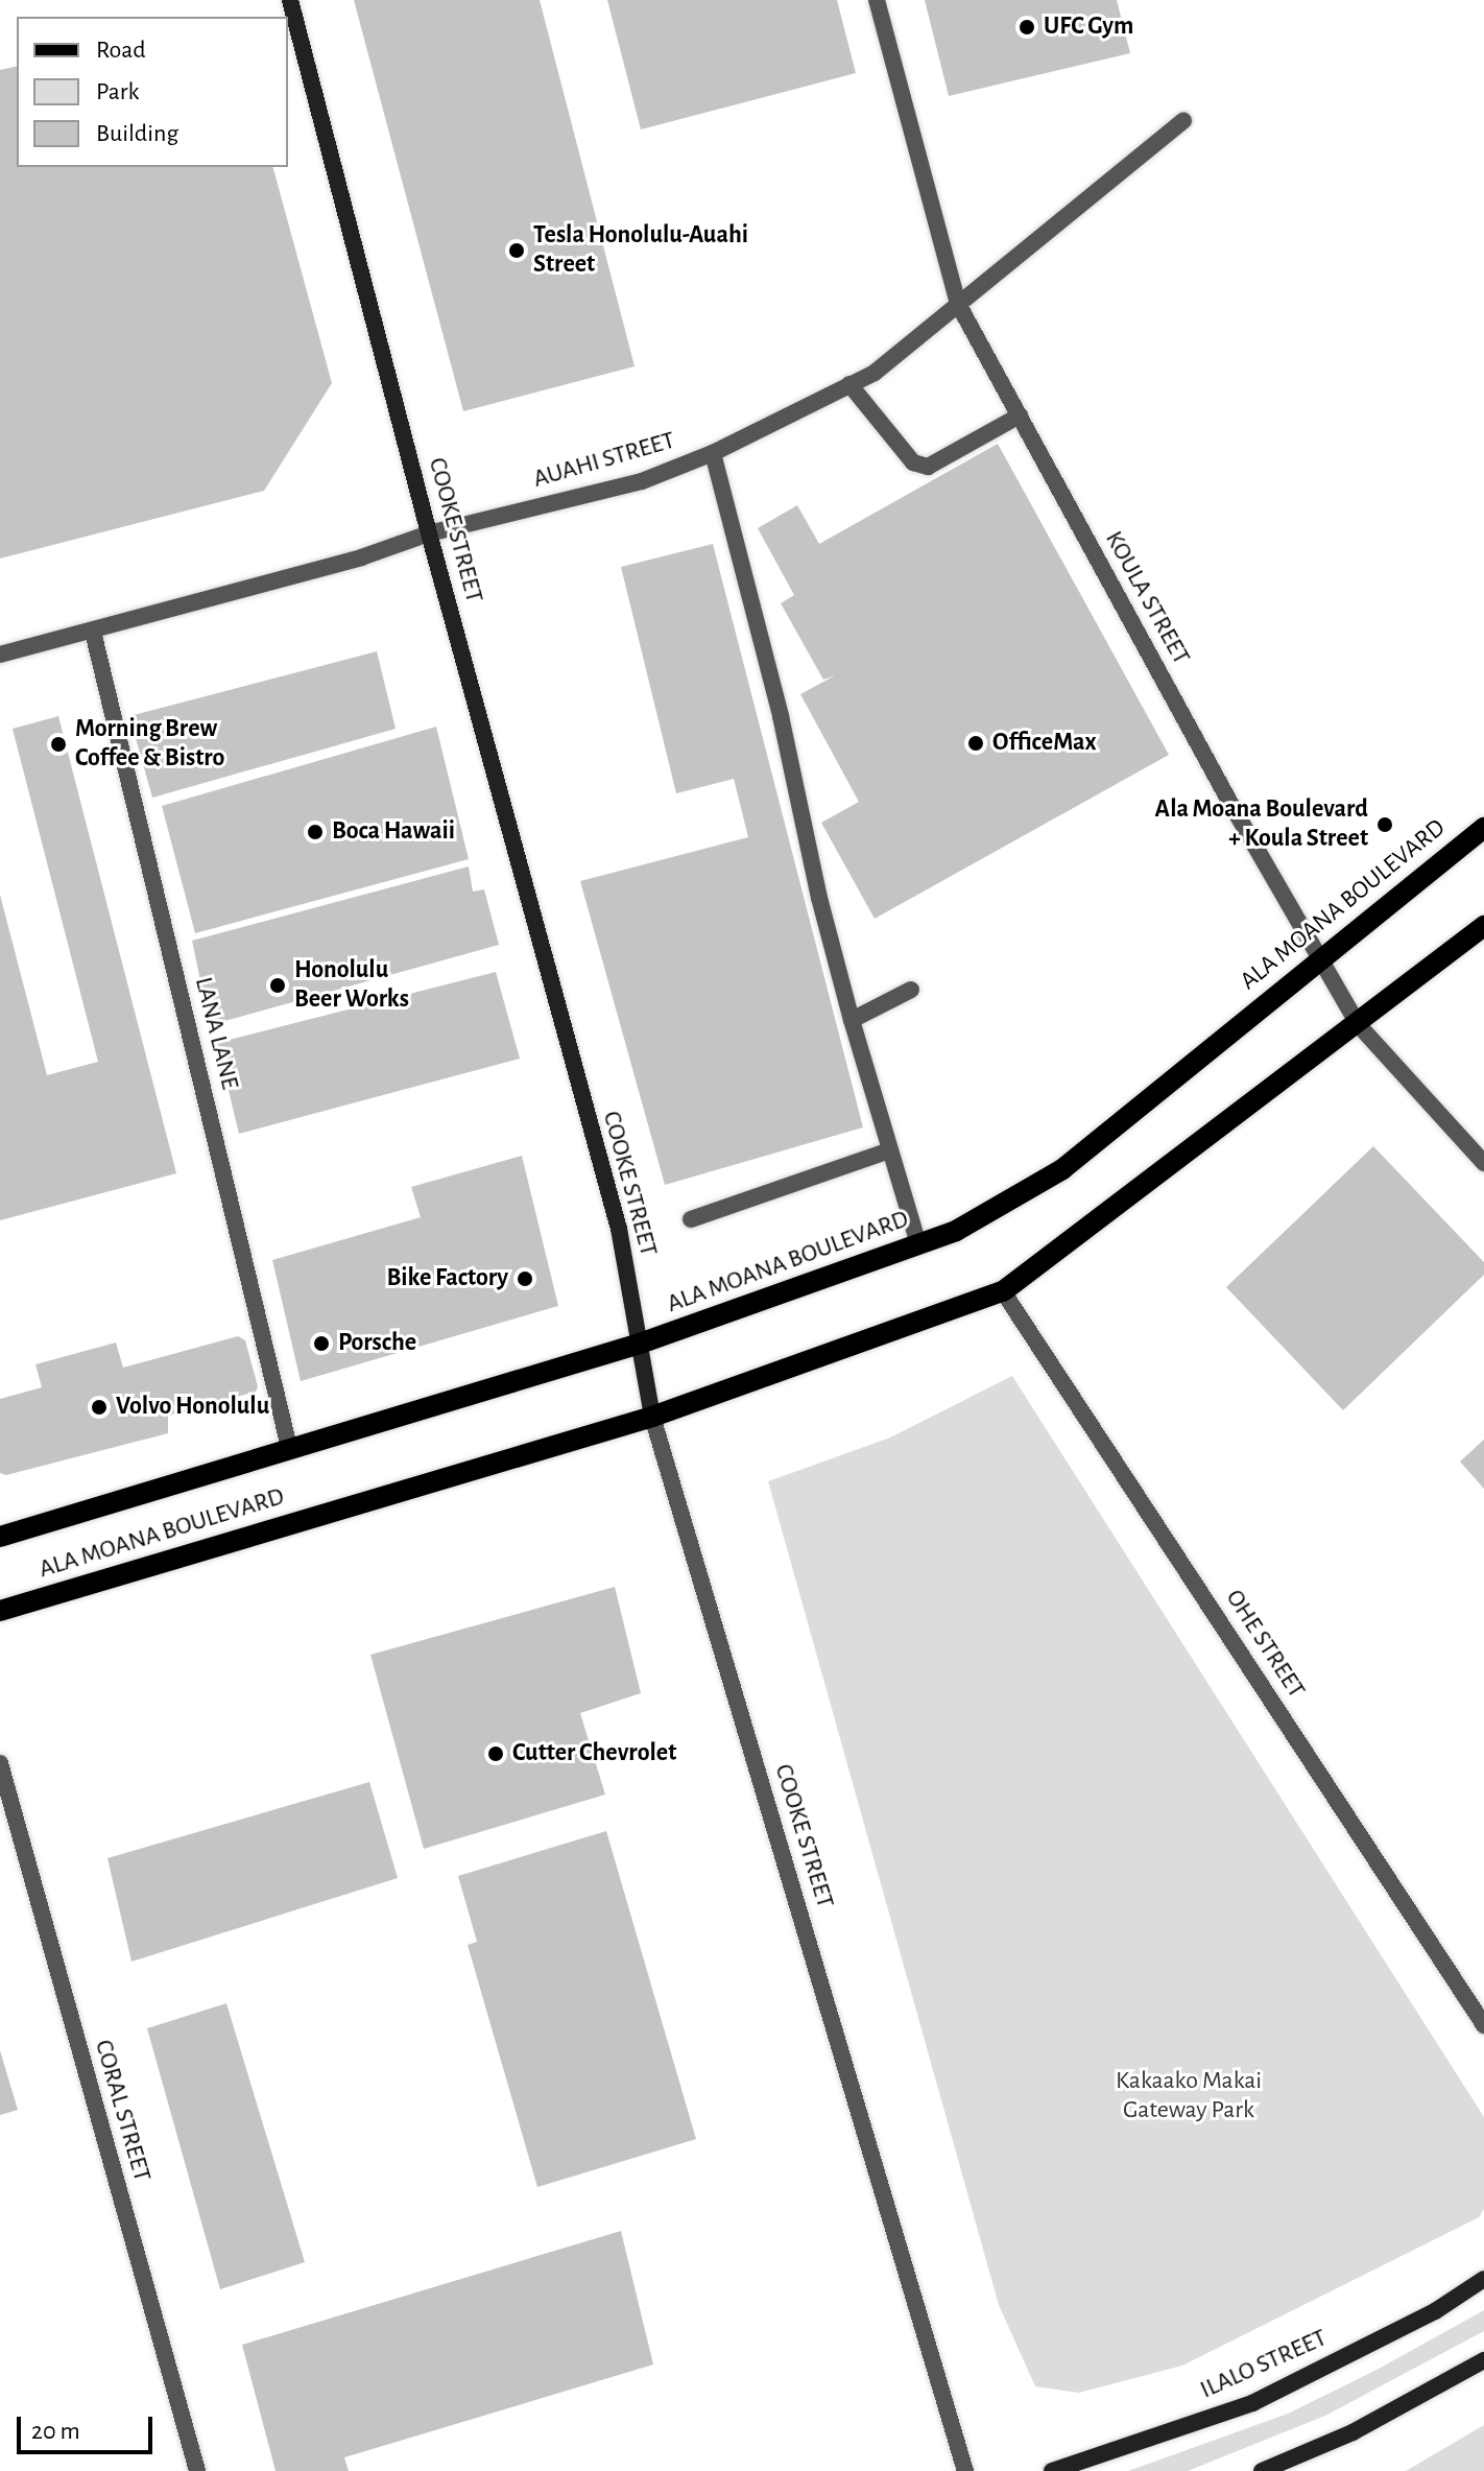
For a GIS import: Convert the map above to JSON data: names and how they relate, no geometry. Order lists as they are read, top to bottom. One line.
{"streets":{"main road":["ALA MOANA BOULEVARD"],"street":["AUAHI STREET","COOKE STREET","KOULA STREET","LANA LANE","OHE STREET","CORAL STREET","ILALO STREET"]},"crossings":[["AUAHI STREET","COOKE STREET"],["AUAHI STREET","KOULA STREET"],["AUAHI STREET","LANA LANE"],["COOKE STREET","ALA MOANA BOULEVARD"],["KOULA STREET","ALA MOANA BOULEVARD"],["ALA MOANA BOULEVARD","LANA LANE"],["ALA MOANA BOULEVARD","OHE STREET"]],"parks":["Kakaako Makai Gateway Park"],"places":["UFC Gym","Tesla Honolulu-Auahi Street","OfficeMax","Morning Brew Coffee & Bistro","Ala Moana Boulevard + Koula Street","Boca Hawaii","Honolulu Beer Works","Bike Factory","Porsche","Volvo Honolulu","Cutter Chevrolet"],"legend":["Road","Park","Building"],"scale_bar":"20 m"}
